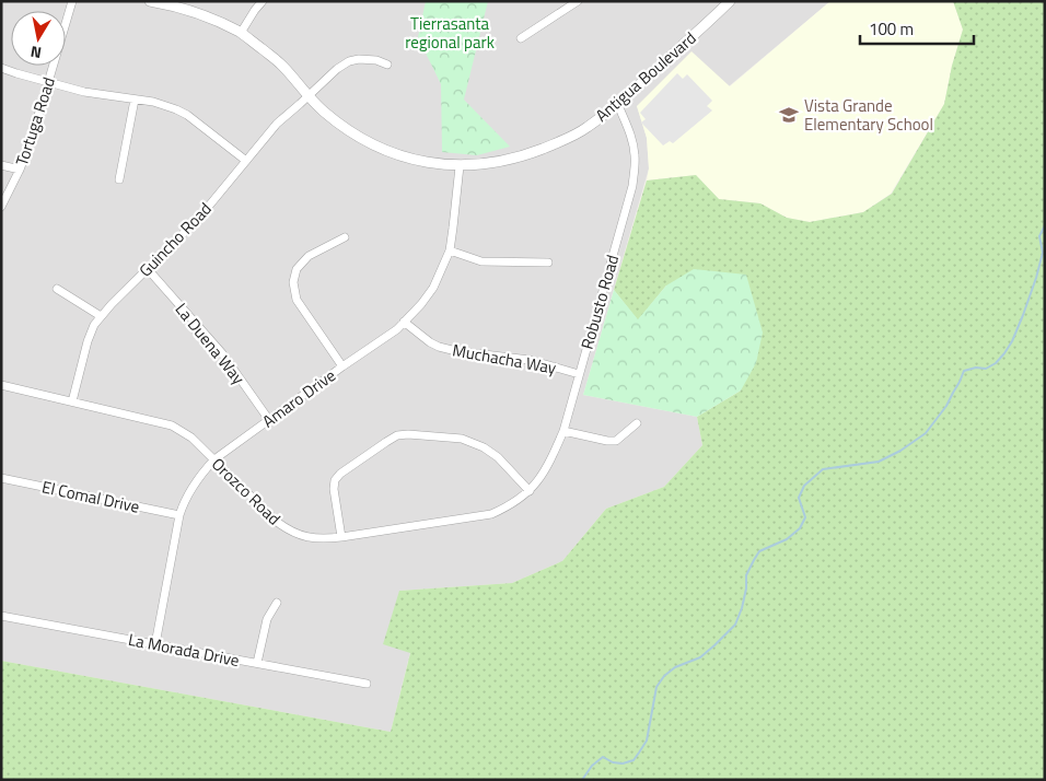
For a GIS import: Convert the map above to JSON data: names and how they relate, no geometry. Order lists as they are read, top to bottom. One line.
{"streets":{"street":["Antigua Boulevard","Tortuga Road","Guincho Road","Robusto Road","La Duena Way","Muchacha Way","Amaro Drive","Orozco Road","El Comal Drive","La Morada Drive"]},"crossings":[["Antigua Boulevard","Guincho Road"],["Antigua Boulevard","Robusto Road"],["Antigua Boulevard","Amaro Drive"],["Guincho Road","La Duena Way"],["Guincho Road","Orozco Road"],["Robusto Road","Muchacha Way"],["Robusto Road","Orozco Road"],["La Duena Way","Amaro Drive"],["Muchacha Way","Amaro Drive"],["Amaro Drive","Orozco Road"],["Amaro Drive","El Comal Drive"],["Amaro Drive","La Morada Drive"]],"parks":["Tierrasanta regional park"],"places":{"school or university":["Vista Grande Elementary School"]},"scale_bar":"100 m","north":"bottom"}
